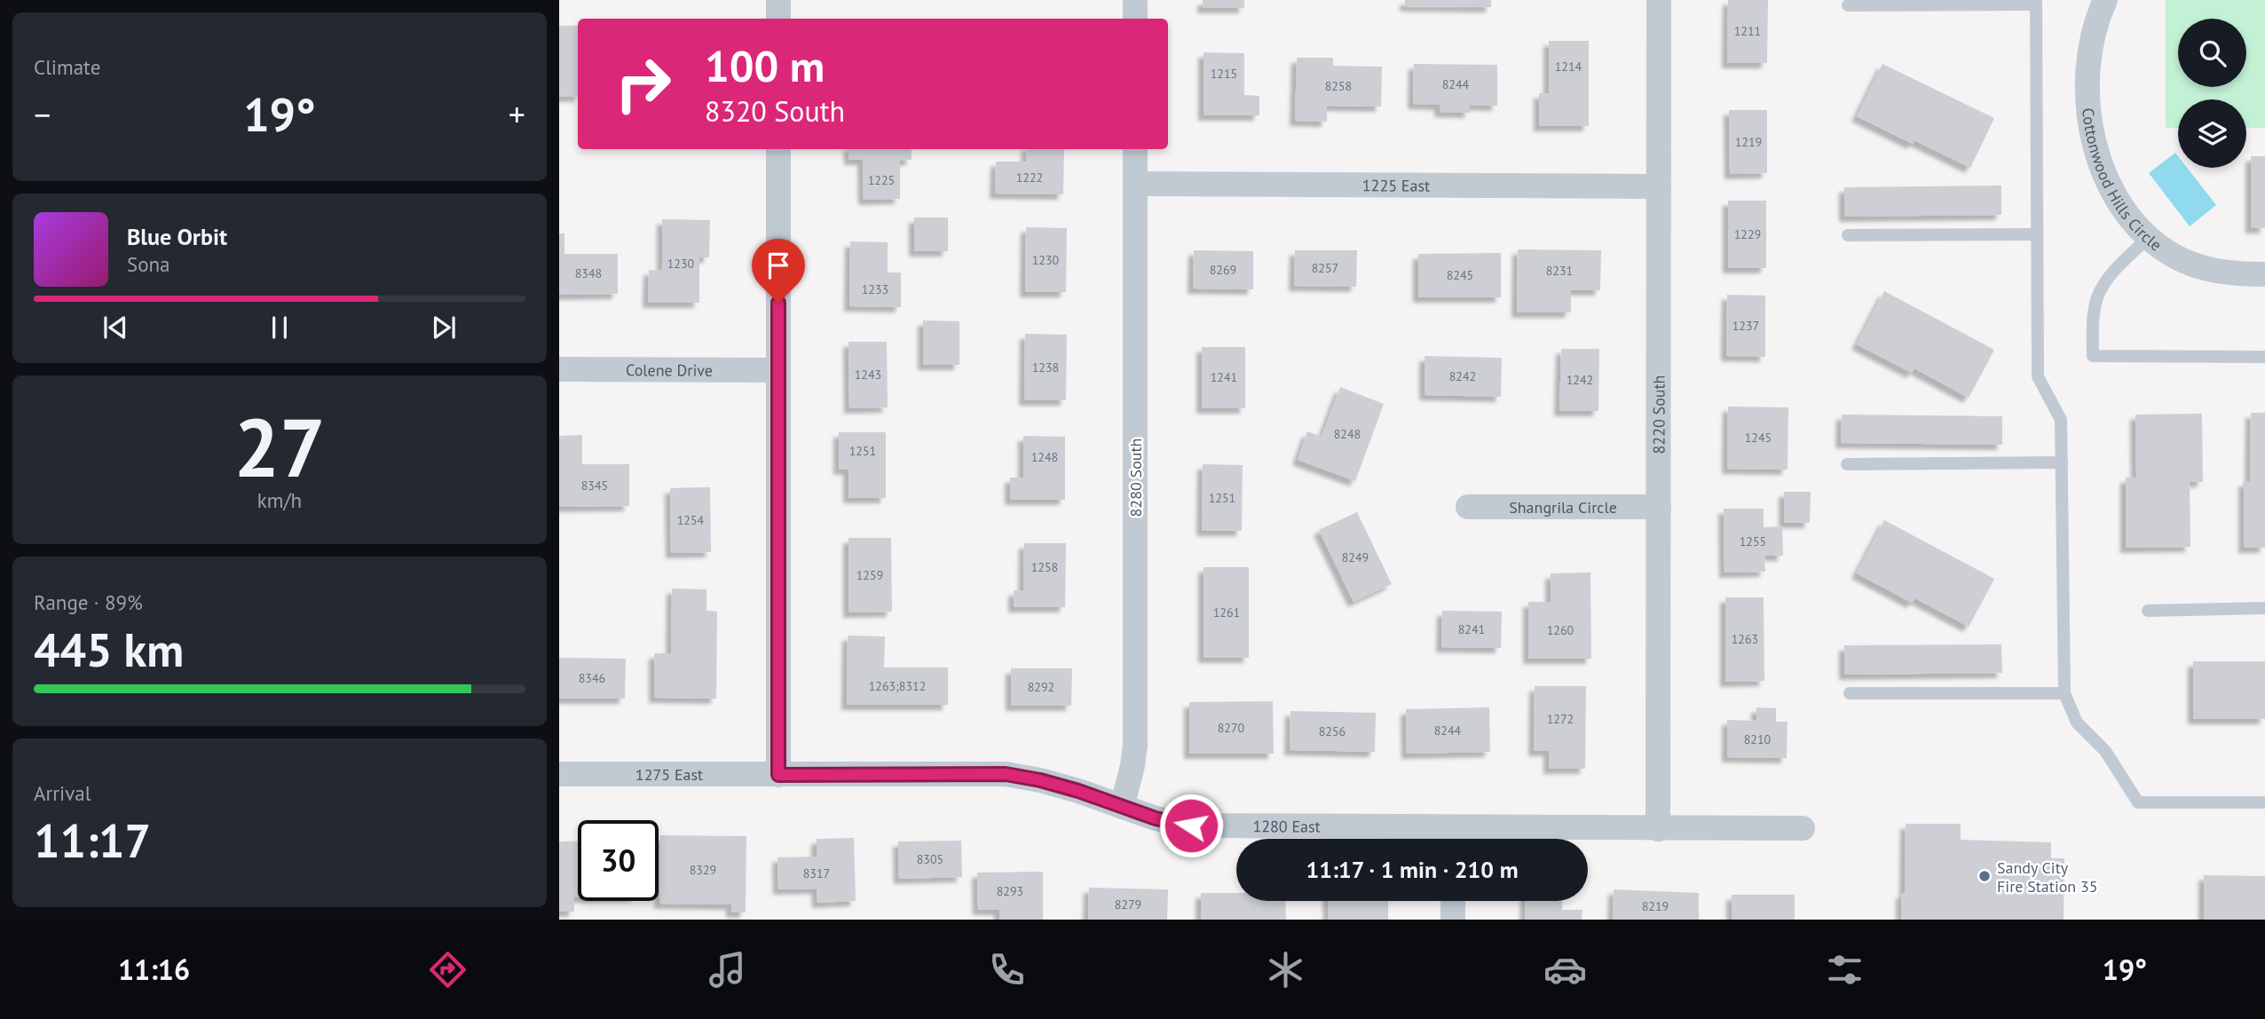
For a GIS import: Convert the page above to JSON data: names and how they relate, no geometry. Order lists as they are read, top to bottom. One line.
{"streets":{"street":["Cottonwood Hills Circle","1225 East","Colene Drive","8220 South","8280 South","Shangrila Circle","1275 East","1280 East"]},"crossings":[["1225 East","8220 South"],["1225 East","8280 South"],["8220 South","Shangrila Circle"],["8220 South","1280 East"],["8280 South","1280 East"],["1275 East","1280 East"]],"places":["Sandy City Fire Station 35"],"house_numbers":["1211","1214","1215","8244","8258","1219","1222","1225","1229","1230","1230","8257","8269","8231","8348","8245","1233","1237","1238","1243","8242","1241","1242","8248","1245","1251","1248","8345","1251","1254","1255","8249","1258","1259","1261","8241","1260","1263","8346","1263;8312","8292","1272","8270","8244","8256","8210","8305","8329","8317","8293","8279","8219"],"page":{"tile":["Climate",["27","km/h"],["Range · 89%","445 km"],["Arrival","11:17"]],"turn":["100 m","8320 South"],"heat":["−","19°","+"],"song":["Blue Orbit","Sona"],"limit":"30","trip":"11:17 · 1 min · 210 m","tabs":["11:16","19°"]}}
